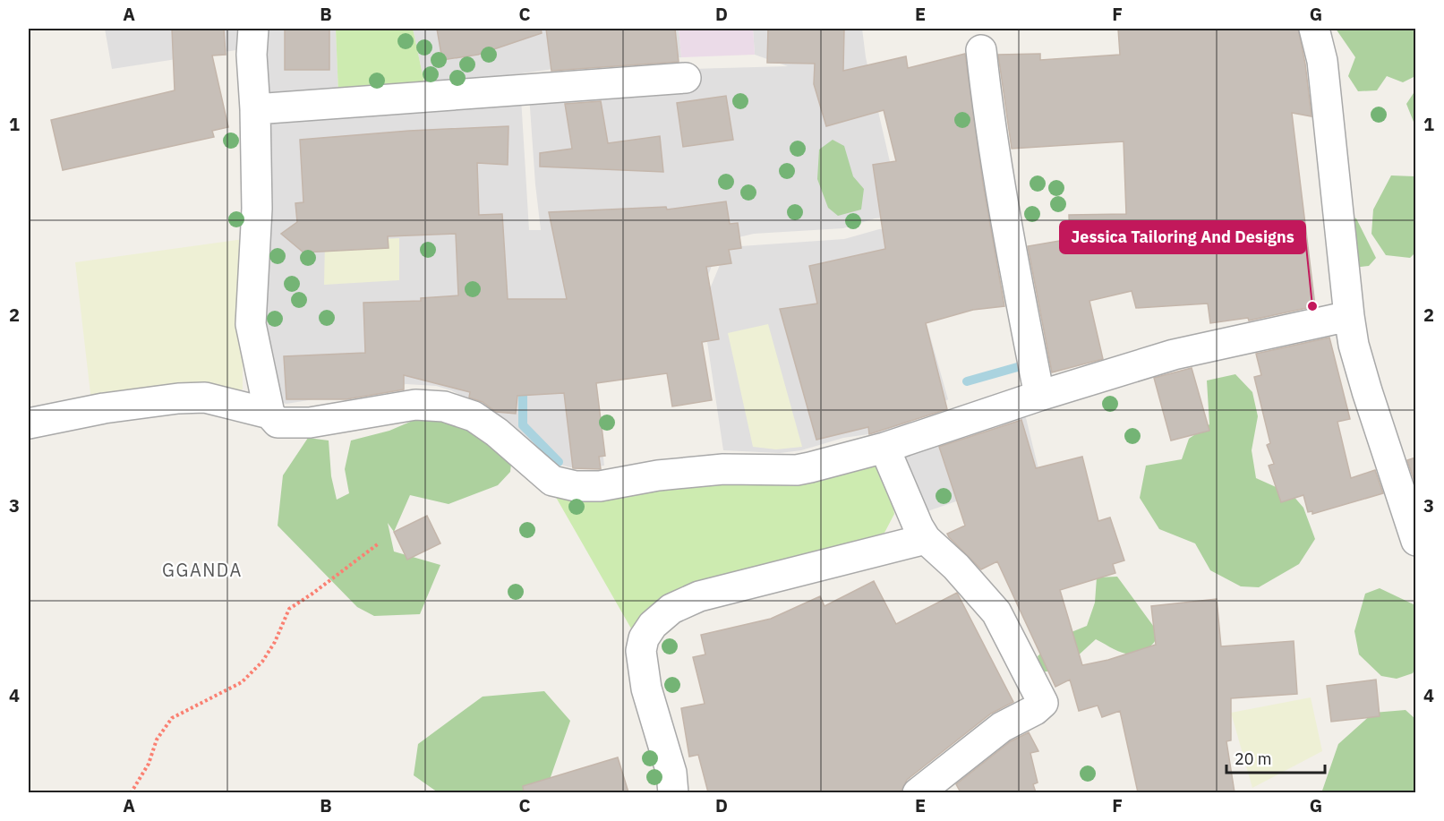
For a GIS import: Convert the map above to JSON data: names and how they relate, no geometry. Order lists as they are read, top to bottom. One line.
{"districts":["GGANDA"],"places":["Jessica Tailoring And Designs"],"scale_bar":"20 m","grid":{"columns":["A","B","C","D","E","F","G"],"rows":["1","2","3","4"]}}
